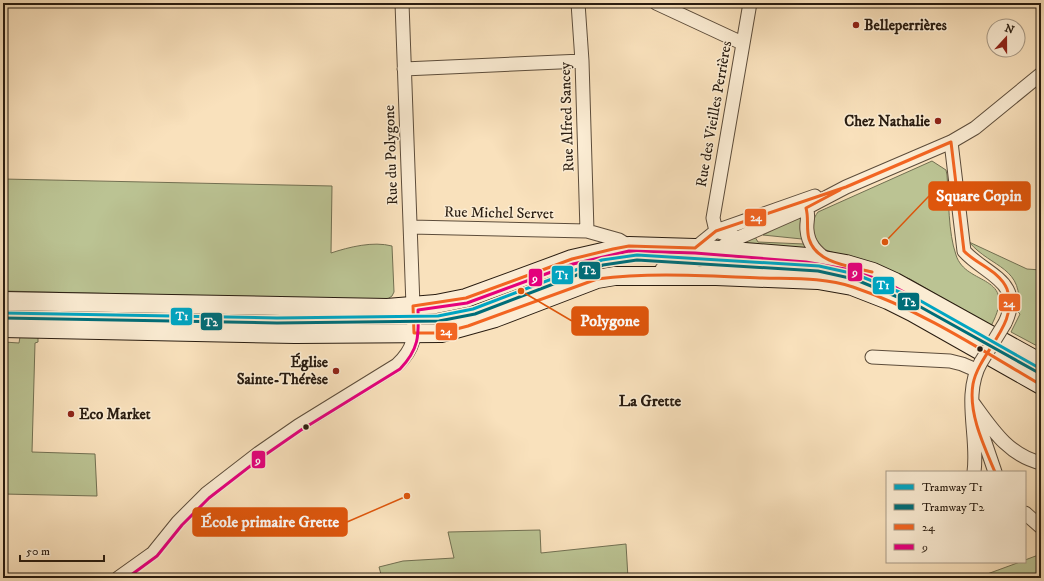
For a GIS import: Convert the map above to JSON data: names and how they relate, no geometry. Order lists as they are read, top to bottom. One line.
{"streets":{"street":["Rue des Vieilles Perrières","Rue Alfred Sancey","Rue du Polygone","Rue Michel Servet"]},"crossings":[["Rue Alfred Sancey","Rue Michel Servet"],["Rue du Polygone","Rue Michel Servet"]],"districts":["La Grette"],"places":["Belleperrières","Chez Nathalie","Square Copin","Polygone","Église Sainte-Thérèse","Eco Market","École primaire Grette"],"lines":["transit line 24","transit line 9","tram line T1","tram line T2"],"legend":["Tramway T1","Tramway T2","24","9"],"scale_bar":"50 m","north":"top"}
